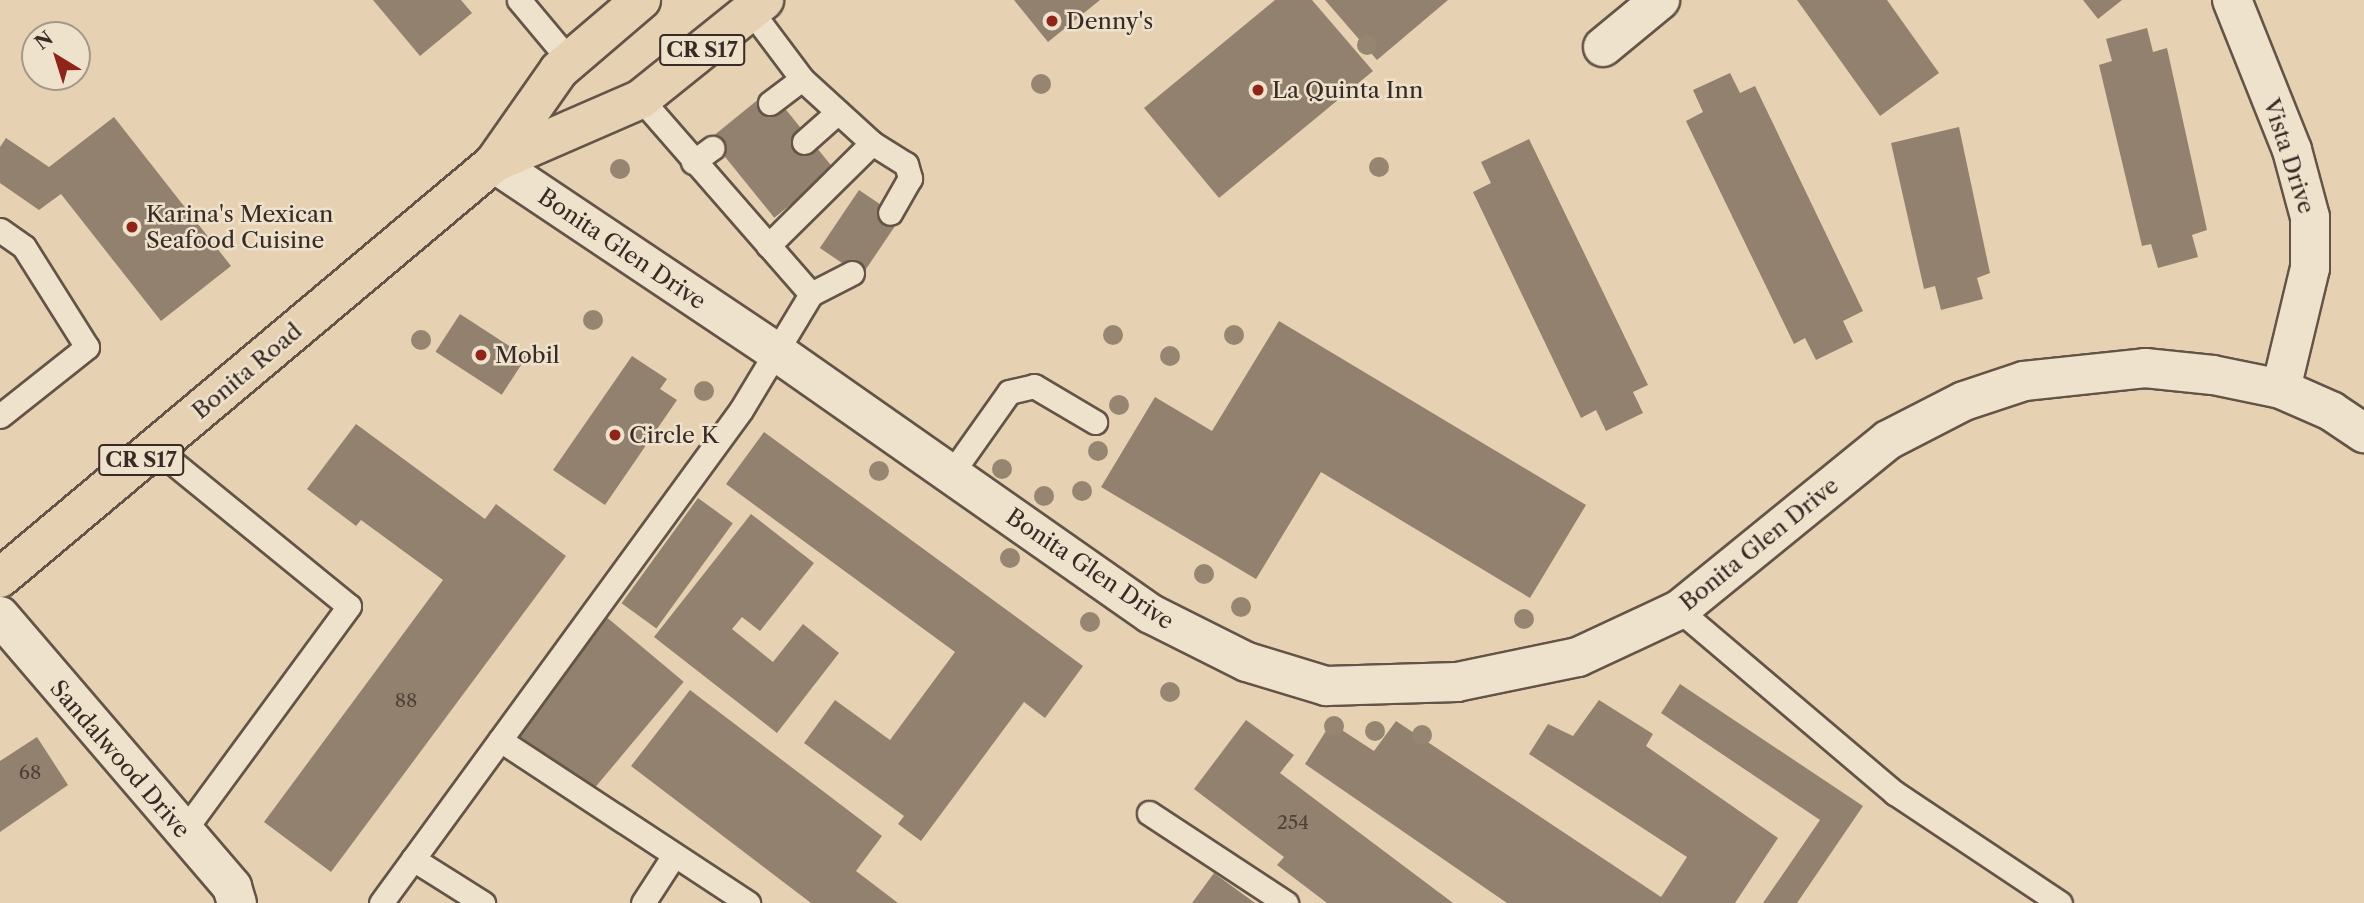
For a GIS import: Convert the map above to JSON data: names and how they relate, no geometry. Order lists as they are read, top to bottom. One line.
{"streets":{"main road":["CR S17","Bonita Road"],"street":["Vista Drive","Bonita Glen Drive","Sandalwood Drive"]},"crossings":[["Vista Drive","Bonita Glen Drive"],["Bonita Glen Drive","Bonita Road"]],"places":["Denny's","La Quinta Inn","Karina's Mexican Seafood Cuisine","Mobil","Circle K"],"house_numbers":["88","68","254"],"north":"top left"}
